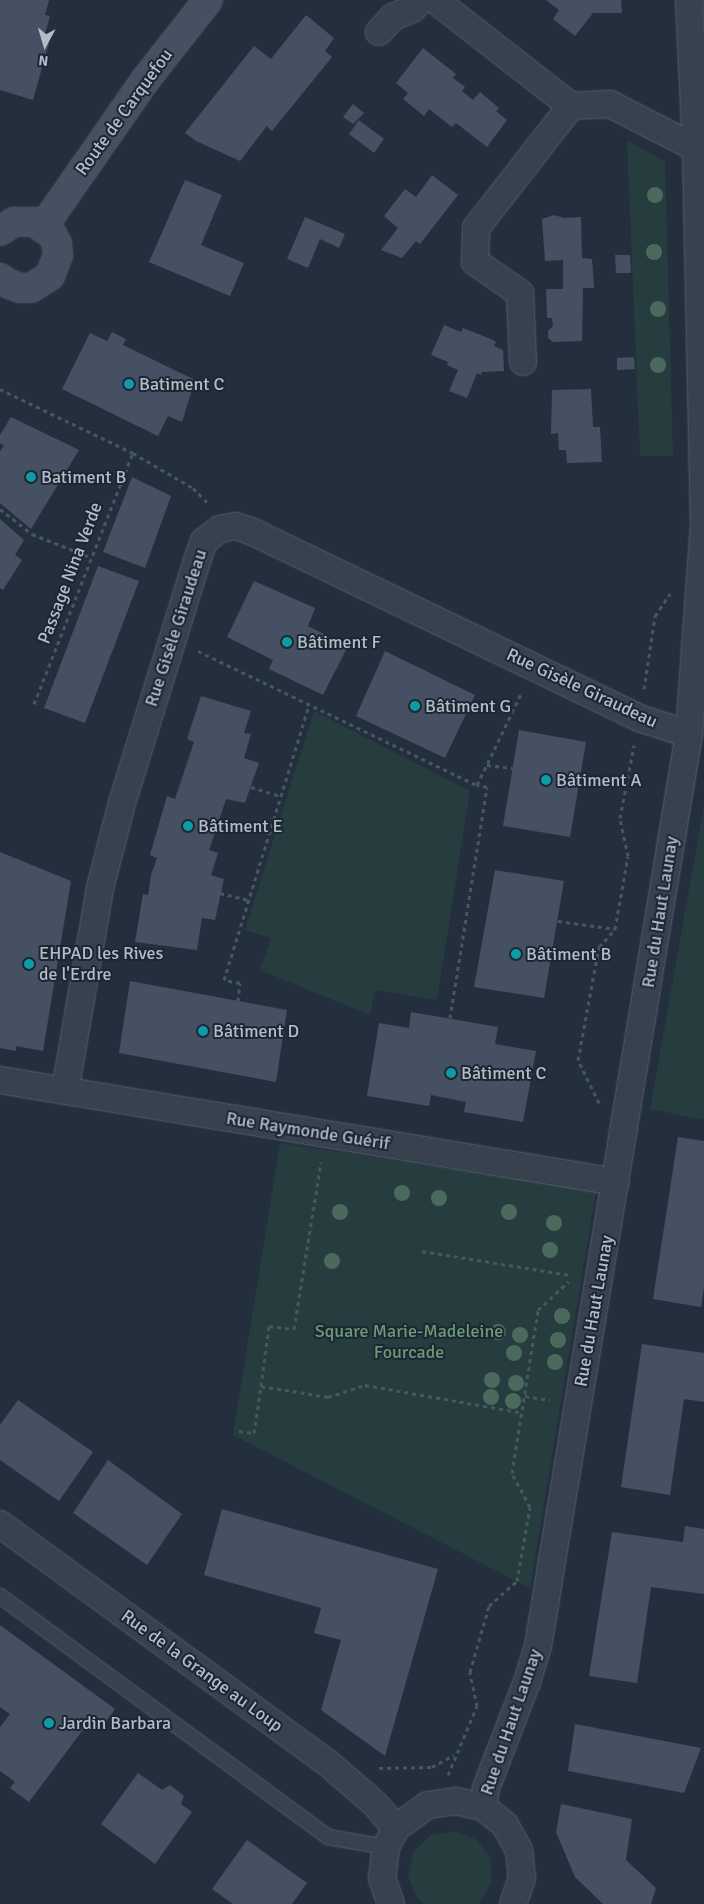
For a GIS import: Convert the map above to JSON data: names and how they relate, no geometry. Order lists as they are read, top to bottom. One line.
{"streets":{"main road":["Route de Carquefou"],"street":["Rue Gisèle Giraudeau","Rue du Haut Launay","Rue Raymonde Guérif","Rue de la Grange au Loup"],"path":["Passage Nina Verde"]},"crossings":[["Rue Gisèle Giraudeau","Rue du Haut Launay"],["Rue Gisèle Giraudeau","Rue Raymonde Guérif"],["Rue du Haut Launay","Rue Raymonde Guérif"]],"parks":["Square Marie-Madeleine Fourcade"],"places":["Batiment C","Batiment B","Bâtiment F","Bâtiment G","Bâtiment A","Bâtiment E","Bâtiment B","EHPAD les Rives de l'Erdre","Bâtiment D","Bâtiment C","Jardin Barbara"],"north":"bottom"}
